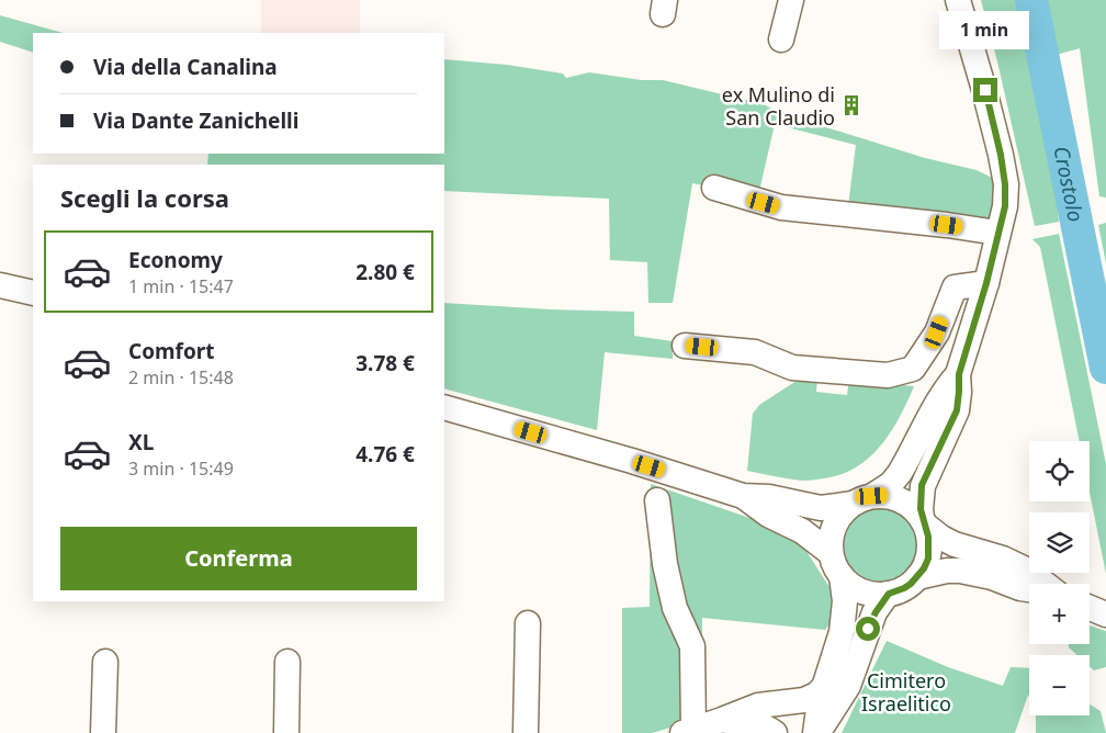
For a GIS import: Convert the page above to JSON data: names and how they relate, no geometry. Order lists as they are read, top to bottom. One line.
{"water":["Crostolo"],"parks":["Cimitero Israelitico"],"places":{"building":["ex Mulino di San Claudio"]},"page":{"bubble":"1 min","banner":["Via della Canalina","Via Dante Zanichelli"],"heading":"Scegli la corsa","list":[{"name":"Economy","note":"1 min · 15:47","value":"2.80 €"},{"name":"Comfort","note":"2 min · 15:48","value":"3.78 €"},{"name":"XL","note":"3 min · 15:49","value":"4.76 €"}],"map_buttons":["+","−"],"buttons":"Conferma"}}
